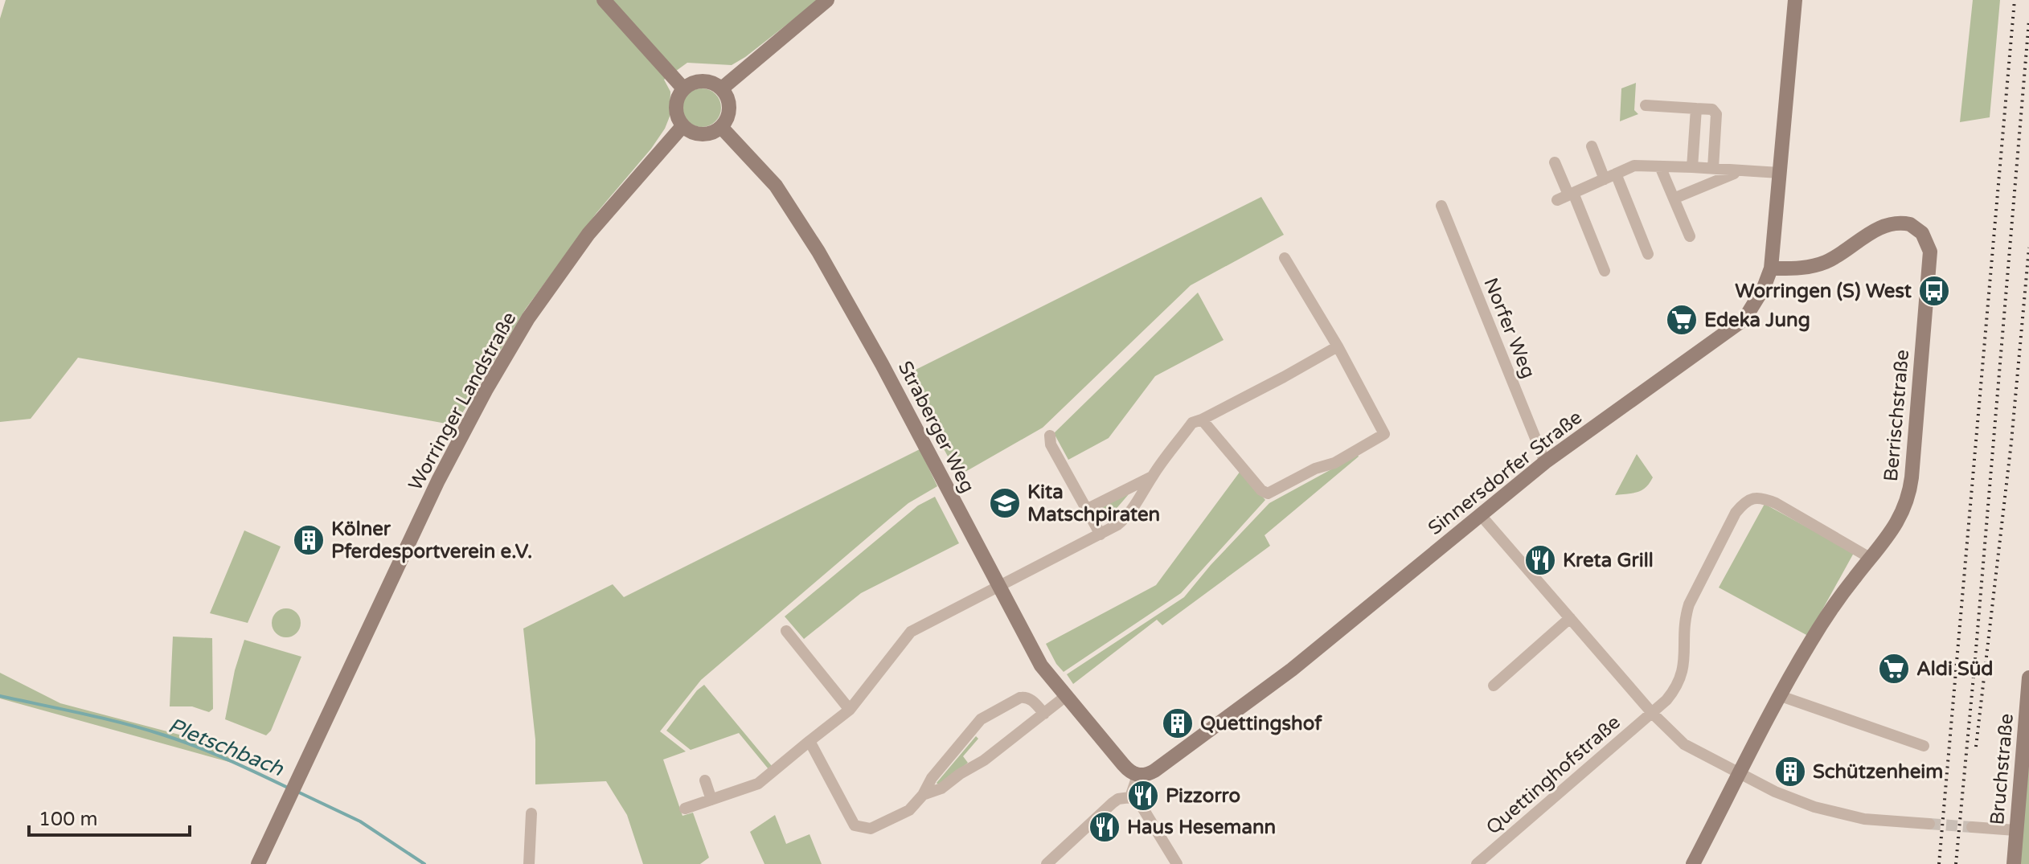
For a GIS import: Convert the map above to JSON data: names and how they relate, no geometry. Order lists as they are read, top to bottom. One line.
{"streets":{"street":["Norfer Weg","Worringer Landstraße","Berrischstraße","Straberger Weg","Sinnersdorfer Straße","Bruchstraße","Quettinghofstraße"]},"crossings":[["Norfer Weg","Sinnersdorfer Straße"],["Worringer Landstraße","Straberger Weg"],["Berrischstraße","Sinnersdorfer Straße"],["Berrischstraße","Quettinghofstraße"],["Straberger Weg","Sinnersdorfer Straße"]],"water":["Pletschbach"],"places":{"bus stop":["Worringen (S) West"],"supermarket":["Edeka Jung","Aldi Süd"],"school or university":["Kita Matschpiraten"],"building":["Kölner Pferdesportverein e.V.","Quettingshof","Schützenheim"],"restaurant":["Kreta Grill","Pizzorro","Haus Hesemann"]},"scale_bar":"100 m"}
